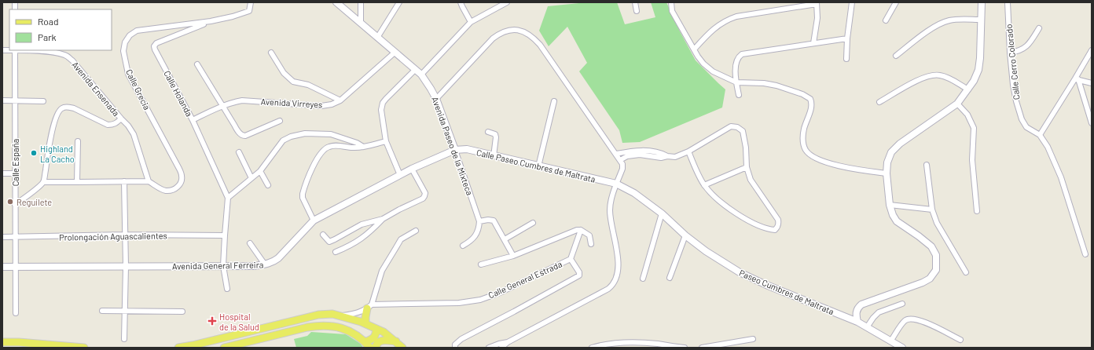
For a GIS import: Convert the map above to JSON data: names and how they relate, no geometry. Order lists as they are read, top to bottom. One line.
{"streets":{"street":["Calle Cerro Colorado","Avenida Ensenada","Calle Grecia","Calle Holanda","Avenida Virreyes","Avenida Paseo de la Mixteca","Calle España","Calle Paseo Cumbres de Maltrata","Prolongación Aguascalientes","Avenida General Ferreira","Calle General Estrada","Paseo Cumbres de Maltrata"]},"crossings":[["Avenida Ensenada","Calle Grecia"],["Avenida Ensenada","Calle España"],["Calle Grecia","Calle Holanda"],["Calle Holanda","Avenida Virreyes"],["Avenida Virreyes","Avenida Paseo de la Mixteca"],["Avenida Paseo de la Mixteca","Calle Paseo Cumbres de Maltrata"],["Avenida Paseo de la Mixteca","Avenida General Ferreira"],["Calle España","Prolongación Aguascalientes"],["Calle España","Avenida General Ferreira"],["Calle Paseo Cumbres de Maltrata","Avenida General Ferreira"],["Calle Paseo Cumbres de Maltrata","Paseo Cumbres de Maltrata"]],"places":{"other":["Highland La Cacho","Reguilete"],"health":["Hospital de la Salud"]},"legend":["Road","Park"]}
